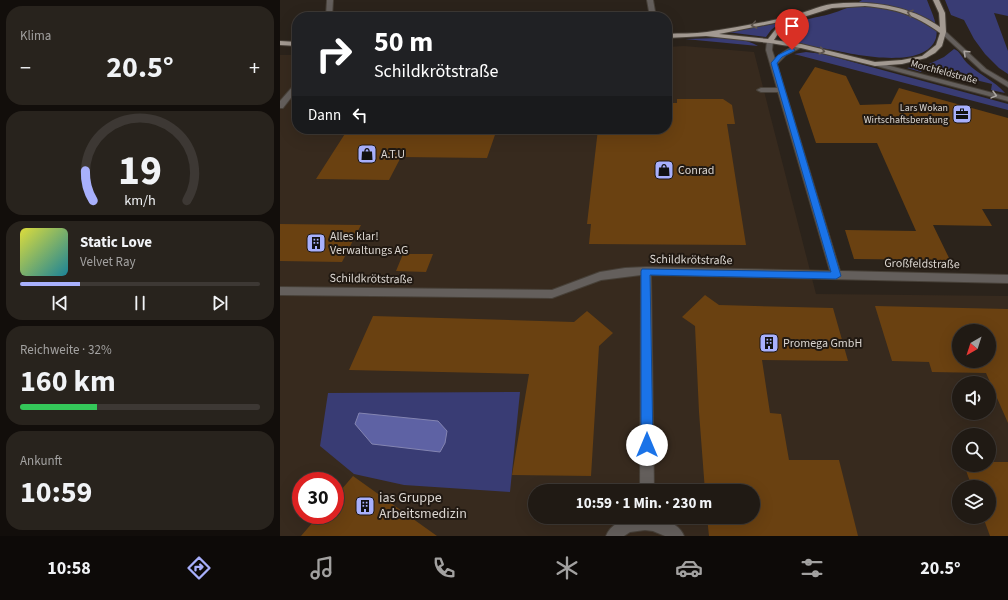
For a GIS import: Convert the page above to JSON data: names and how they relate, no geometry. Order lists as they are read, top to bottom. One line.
{"streets":{"main road":["Morchfeldstraße"],"street":["Schildkrötstraße","Großfeldstraße"]},"crossings":[["Schildkrötstraße","Großfeldstraße"]],"places":{"office":["Lars Wokan Wirtschaftsberatung"],"shop":["A.T.U","Conrad"],"building":["Alles klar! Verwaltungs AG","Promega GmbH","ias Gruppe Arbeitsmedizin"]},"north":"bottom left","page":{"tile":["Klima",["Reichweite · 32%","160 km"],["Ankunft","10:59"]],"turn":["50 m","Schildkrötstraße"],"heat":["−","20.5°","+"],"then":"Dann","song":["Static Love","Velvet Ray"],"limit":"30","trip":"10:59 · 1 Min. · 230 m","tabs":["10:58","20.5°"],"gauge":["19","km/h"]}}
